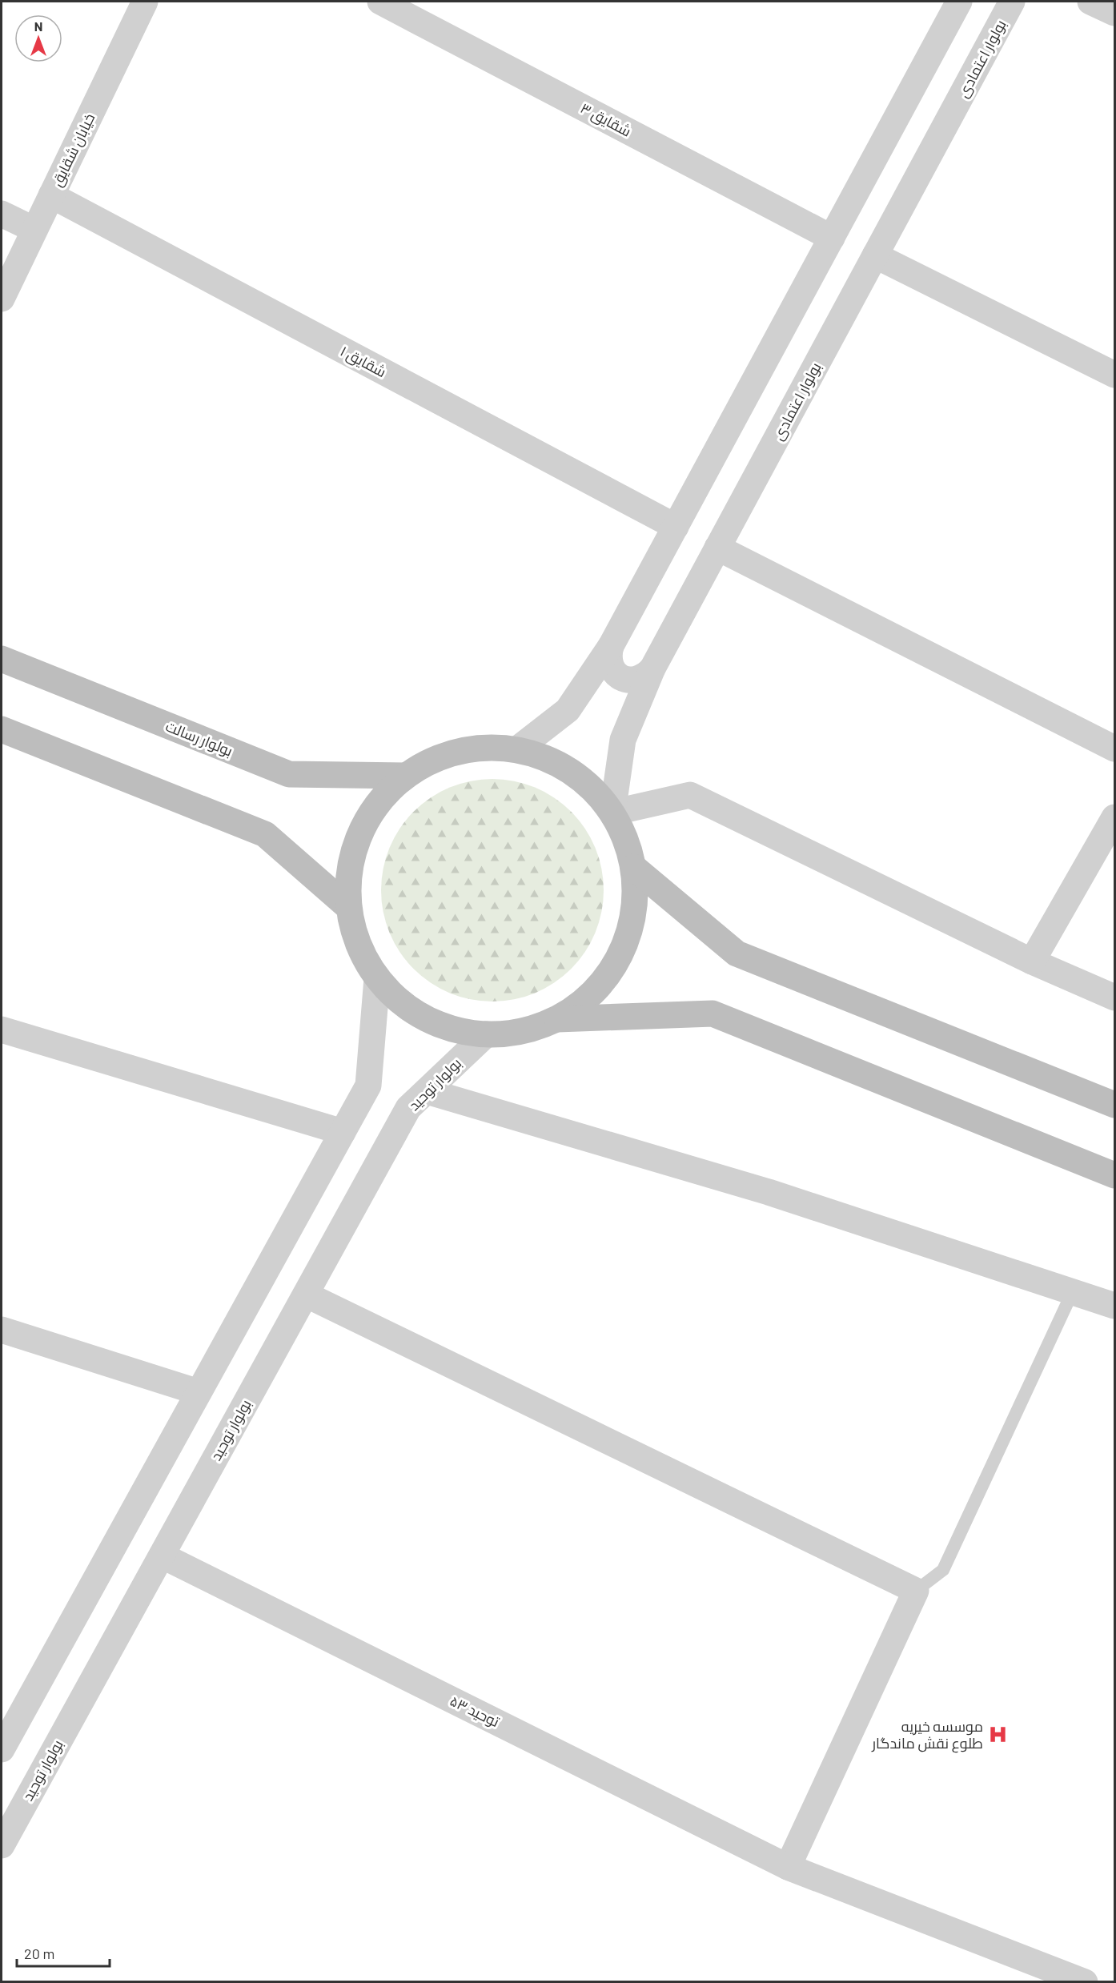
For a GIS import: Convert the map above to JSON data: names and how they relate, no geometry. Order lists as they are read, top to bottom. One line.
{"streets":{"main road":["بولوار رسالت"],"street":["بولوار اعتمادی","شقایق ۳","خیابان شقایق","شقایق ۱","بولوار توحید","توحید ۵۳"]},"crossings":[["خیابان شقایق","شقایق ۱"],["بولوار توحید","توحید ۵۳"]],"places":{"hospital":["موسسه خیریه طلوع نقش ماندگار"]},"scale_bar":"20 m","north":"top"}
